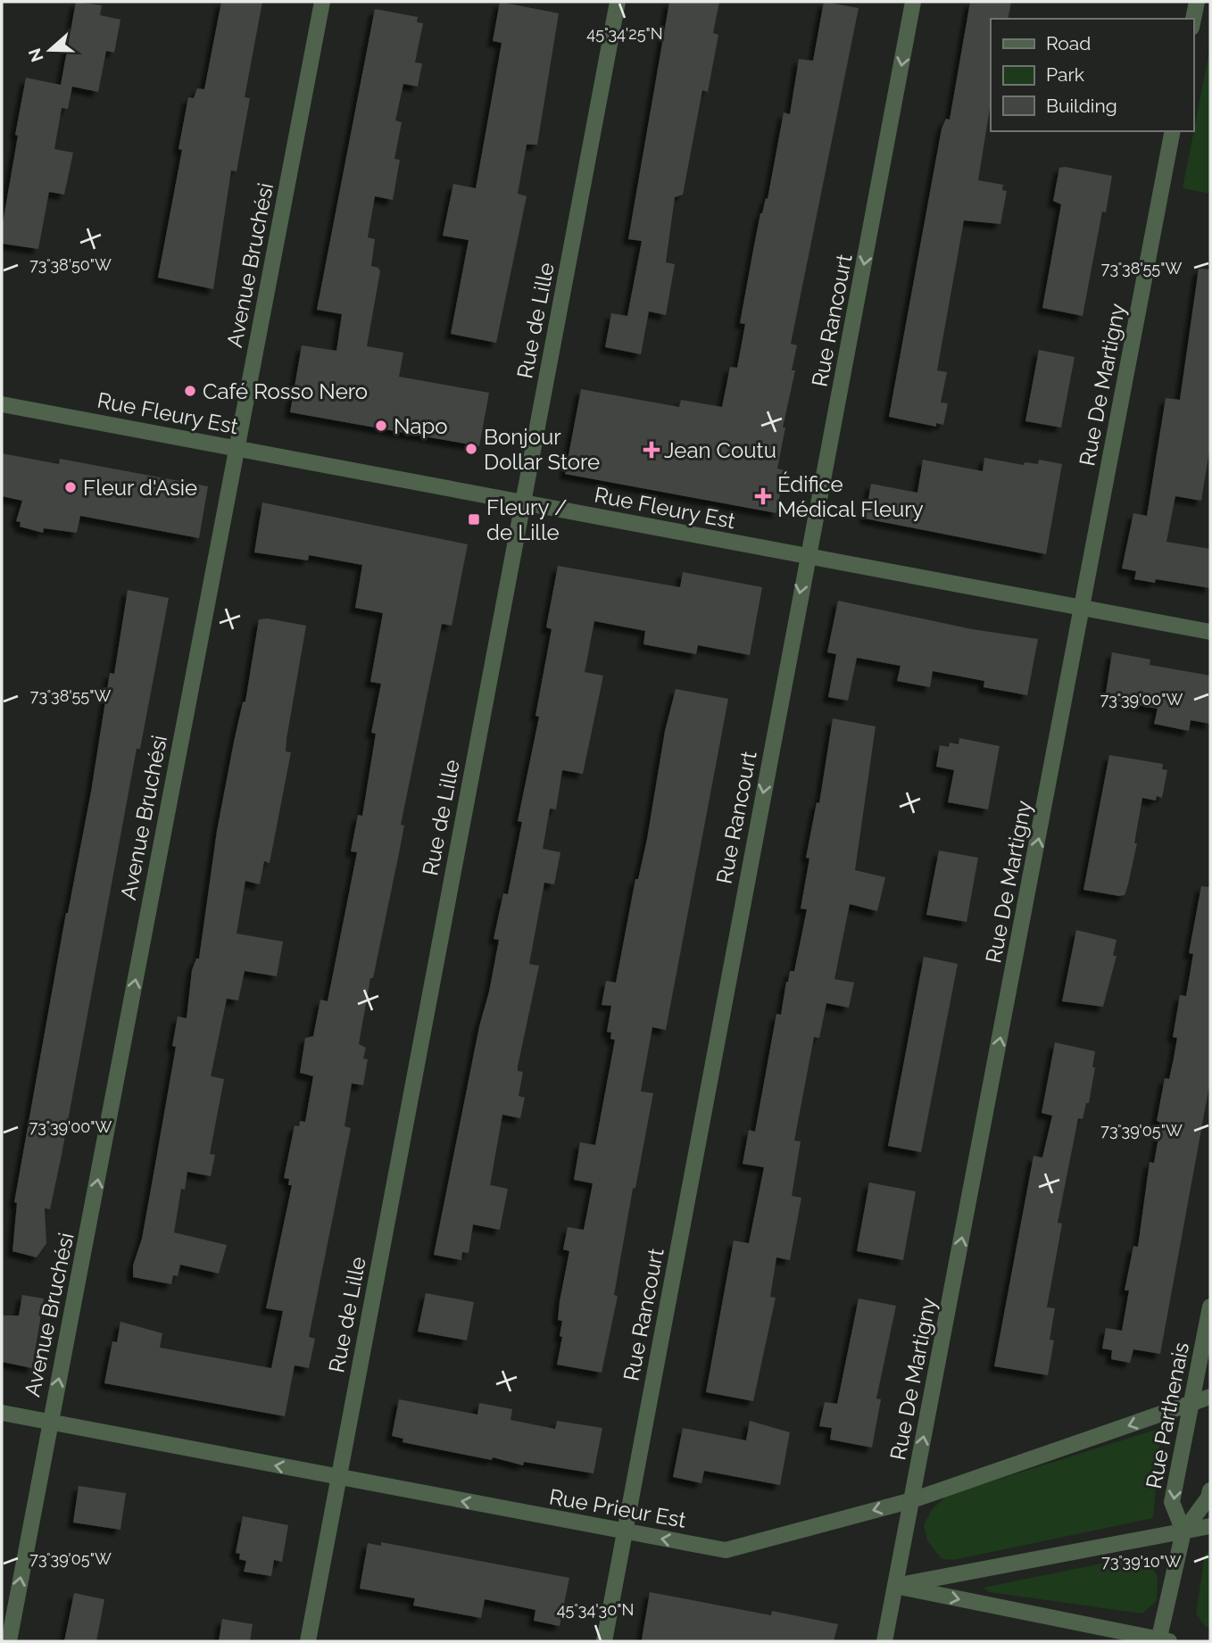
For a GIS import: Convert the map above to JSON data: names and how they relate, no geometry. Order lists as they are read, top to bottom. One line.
{"streets":{"street":["Avenue Bruchési","Rue de Lille","Rue Rancourt","Rue De Martigny","Rue Fleury Est","Rue Parthenais","Rue Prieur Est"]},"crossings":[["Avenue Bruchési","Rue Fleury Est"],["Avenue Bruchési","Rue Prieur Est"],["Rue de Lille","Rue Fleury Est"],["Rue de Lille","Rue Prieur Est"],["Rue Rancourt","Rue Fleury Est"],["Rue Rancourt","Rue Prieur Est"],["Rue De Martigny","Rue Fleury Est"],["Rue De Martigny","Rue Prieur Est"],["Rue Parthenais","Rue Prieur Est"]],"one_way":["Avenue Bruchési","Rue Rancourt","Rue De Martigny","Rue Parthenais"],"places":{"other":["Café Rosso Nero","Napo","Bonjour Dollar Store","Fleur d'Asie"],"health":["Jean Coutu","Édifice Médical Fleury"],"transit":["Fleury / de Lille"]},"legend":["Road","Park","Building"],"north":"left","coordinates":["45°34'25\"N","73°38'50\"W","73°38'55\"W","73°39'00\"W","73°39'05\"W","73°39'10\"W","45°34'30\"N"]}
